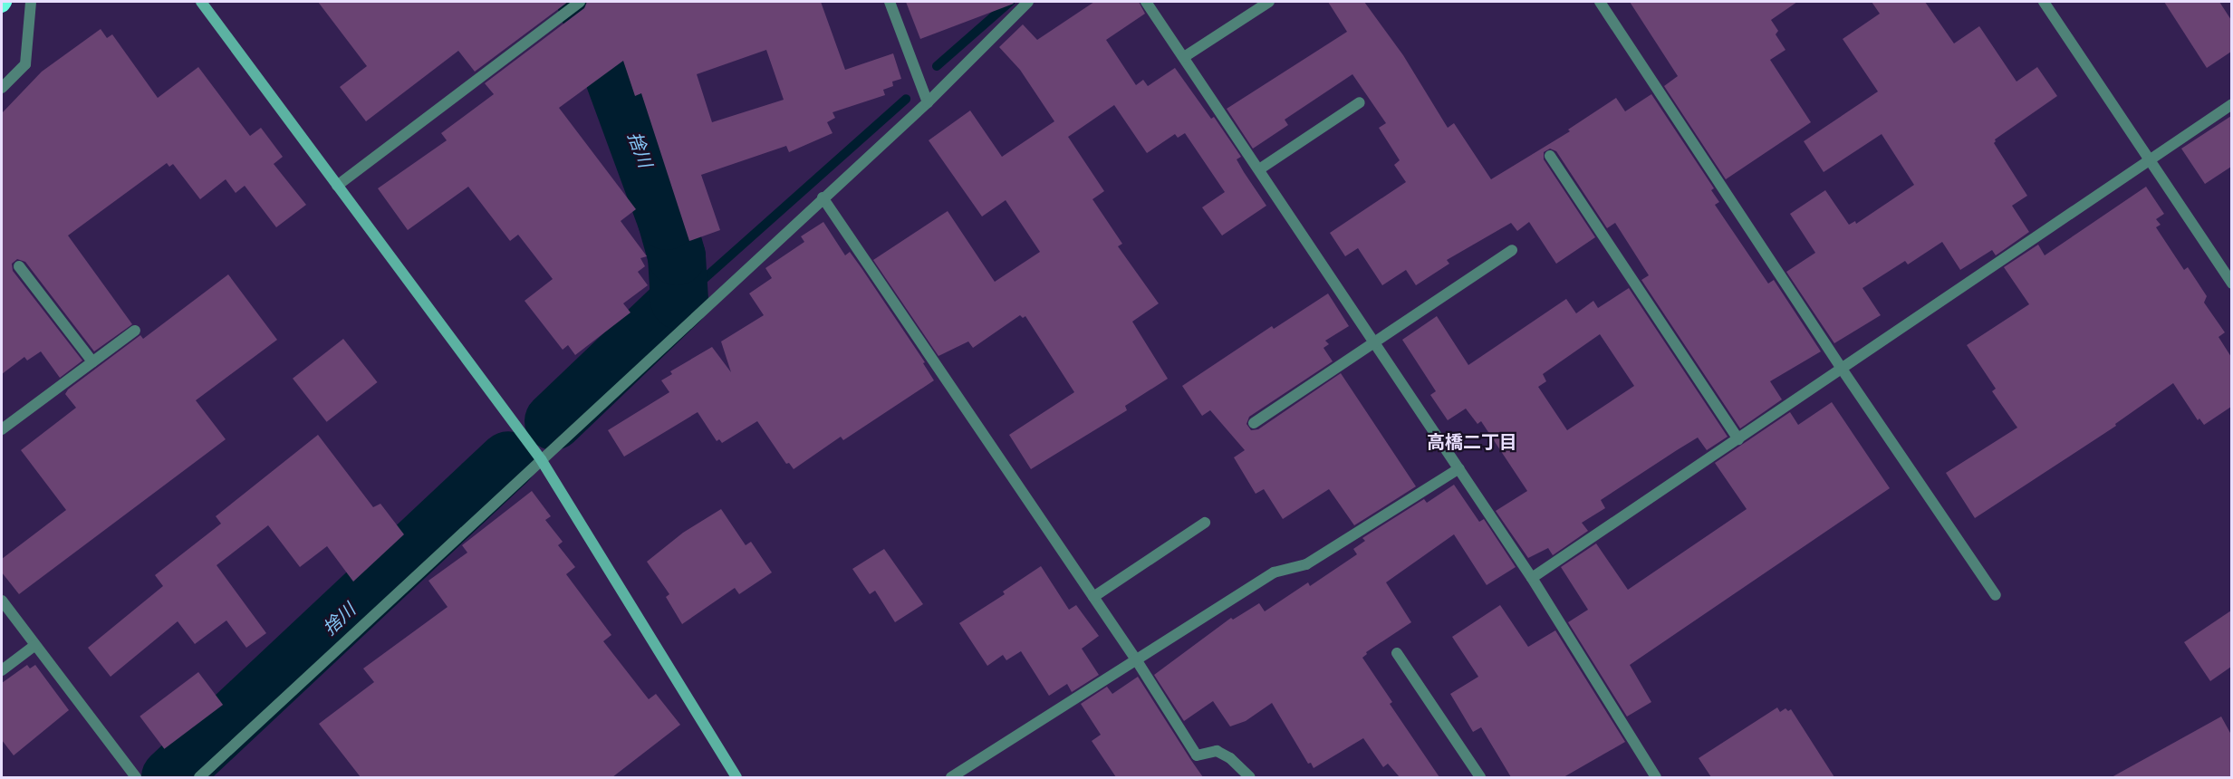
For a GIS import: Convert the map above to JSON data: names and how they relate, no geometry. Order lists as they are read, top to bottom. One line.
{"districts":["高橋二丁目"],"water":["捨川"]}
